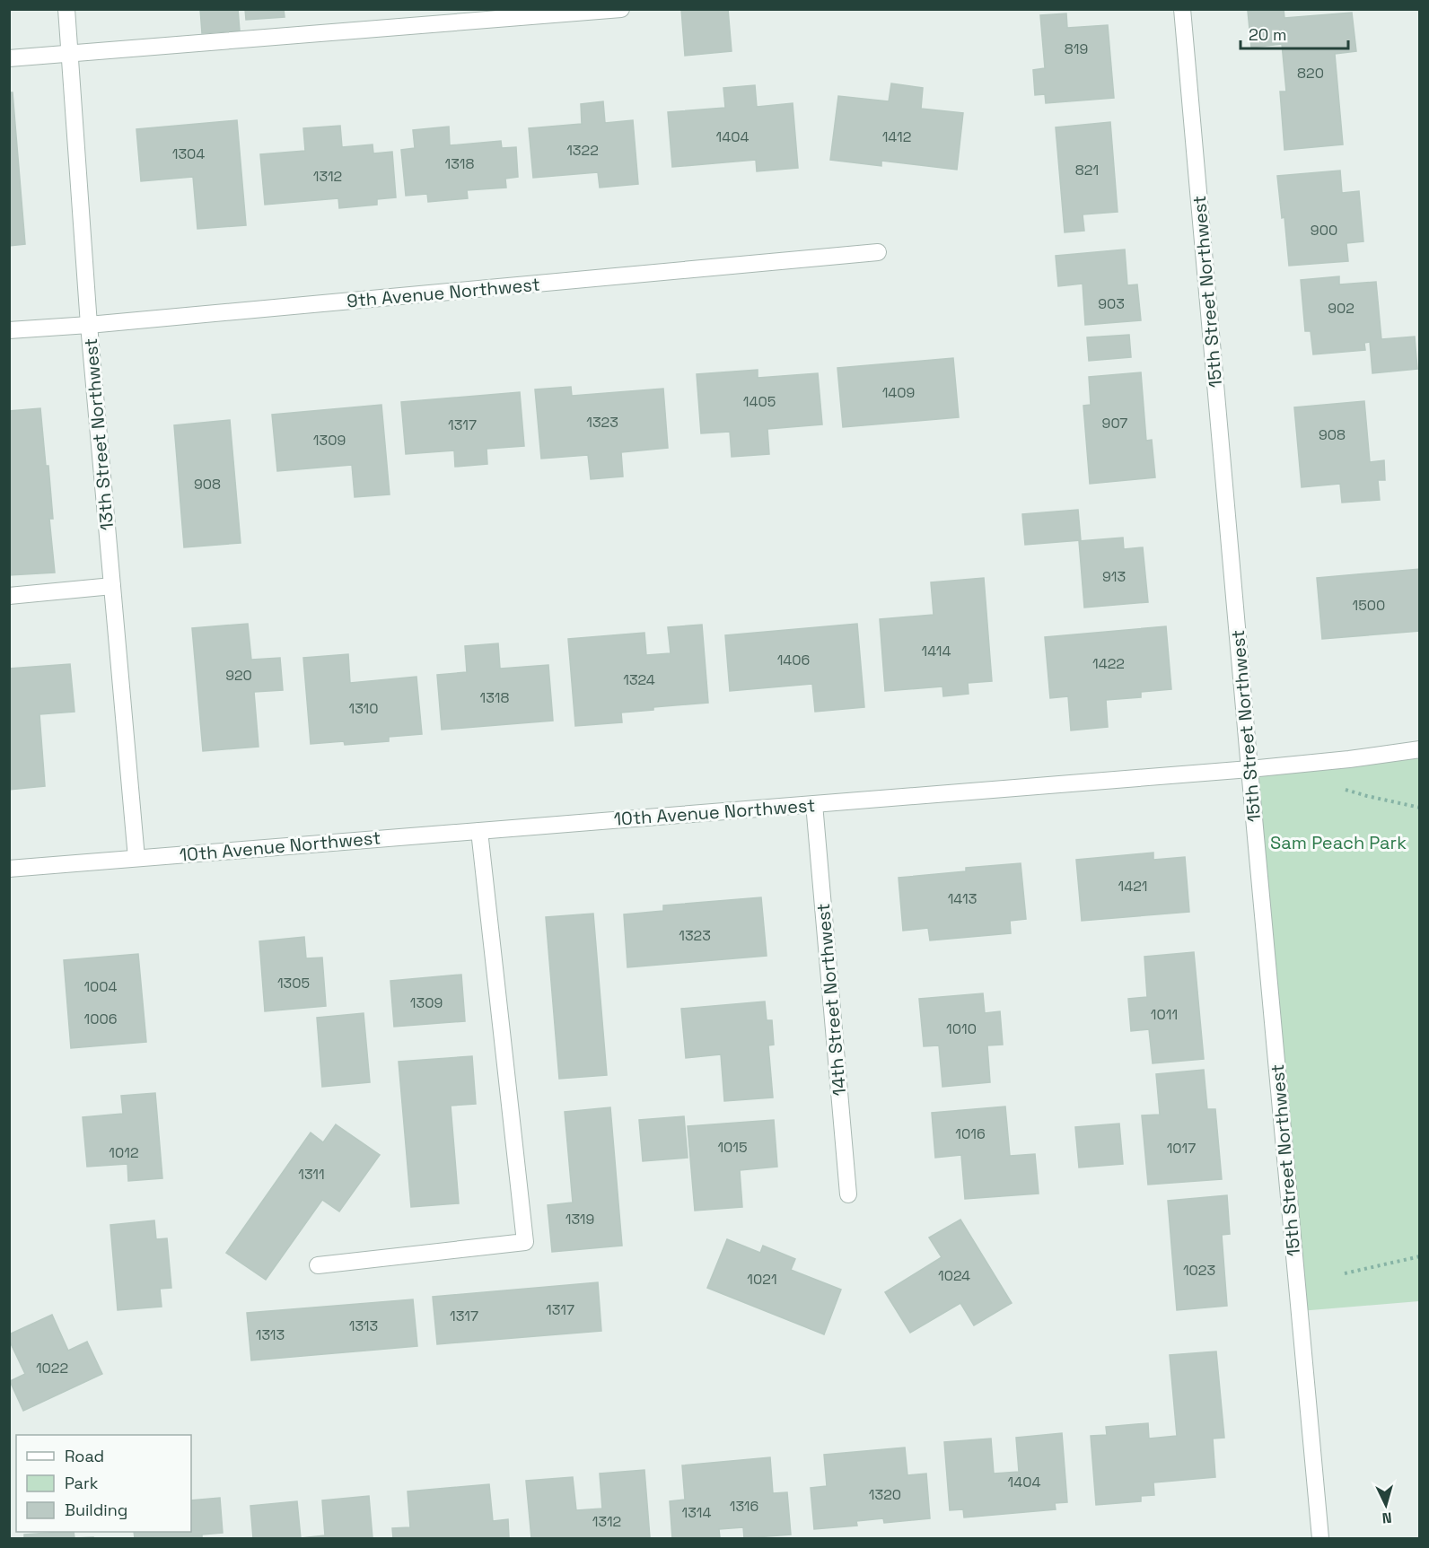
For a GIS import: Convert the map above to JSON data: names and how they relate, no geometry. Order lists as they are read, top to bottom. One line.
{"streets":{"street":["15th Street Northwest","9th Avenue Northwest","13th Street Northwest","10th Avenue Northwest","14th Street Northwest"]},"crossings":[["15th Street Northwest","10th Avenue Northwest"],["9th Avenue Northwest","13th Street Northwest"],["13th Street Northwest","10th Avenue Northwest"],["10th Avenue Northwest","14th Street Northwest"]],"parks":["Sam Peach Park"],"house_numbers":["819","820","1404","1412","1322","1304","1318","821","1312","900","903","902","1409","1405","1323","907","1317","908","1309","908","913","1500","1414","1406","1422","920","1324","1318","1310","1421","1413","1323","1305","1004","1309","1011","1006","1010","1016","1015","1017","1012","1311","1319","1023","1024","1021","1317","1317","1313","1313","1022","1404","1320","1316","1314","1312"],"legend":["Road","Park","Building"],"scale_bar":"20 m","north":"bottom"}
